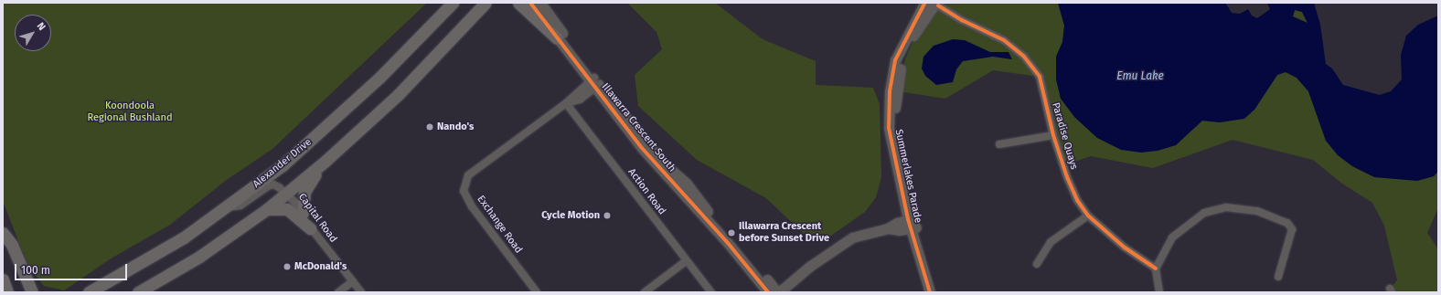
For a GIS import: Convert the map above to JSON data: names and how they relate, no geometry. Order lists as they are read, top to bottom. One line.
{"streets":{"main road":["Alexander Drive"],"street":["Illawarra Crescent South","Paradise Quays","Summerlakes Parade","Action Road","Capital Road","Exchange Road"]},"crossings":[["Illawarra Crescent South","Exchange Road"],["Paradise Quays","Summerlakes Parade"],["Alexander Drive","Capital Road"],["Action Road","Exchange Road"]],"water":["Emu Lake"],"parks":["Koondoola Regional Bushland"],"places":["Nando's","Cycle Motion","Illawarra Crescent before Sunset Drive","McDonald's"],"scale_bar":"100 m","north":"top right"}
